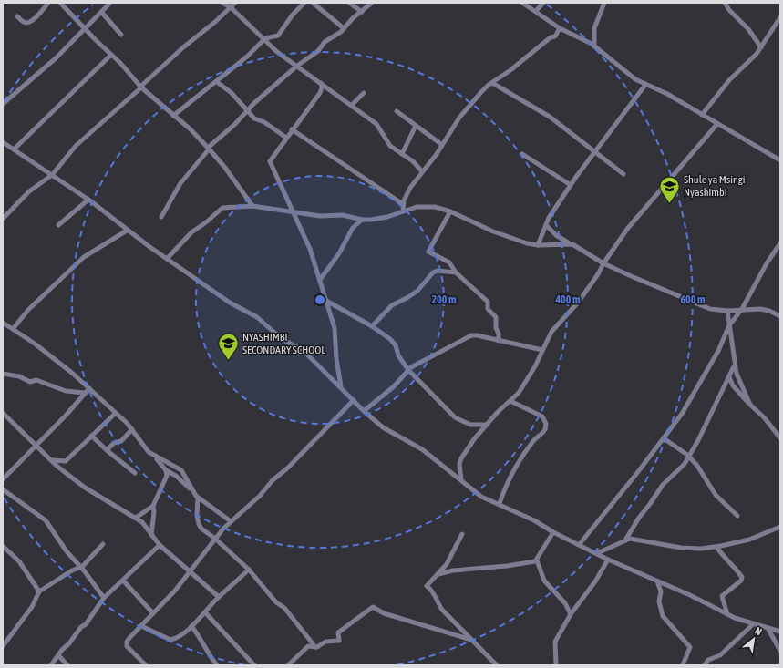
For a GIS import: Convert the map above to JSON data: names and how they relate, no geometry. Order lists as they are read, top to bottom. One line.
{"places":{"school or university":["Shule ya Msingi Nyashimbi","NYASHIMBI SECONDARY SCHOOL"]},"north":"top right","rings":["200 m","400 m","600 m"]}
